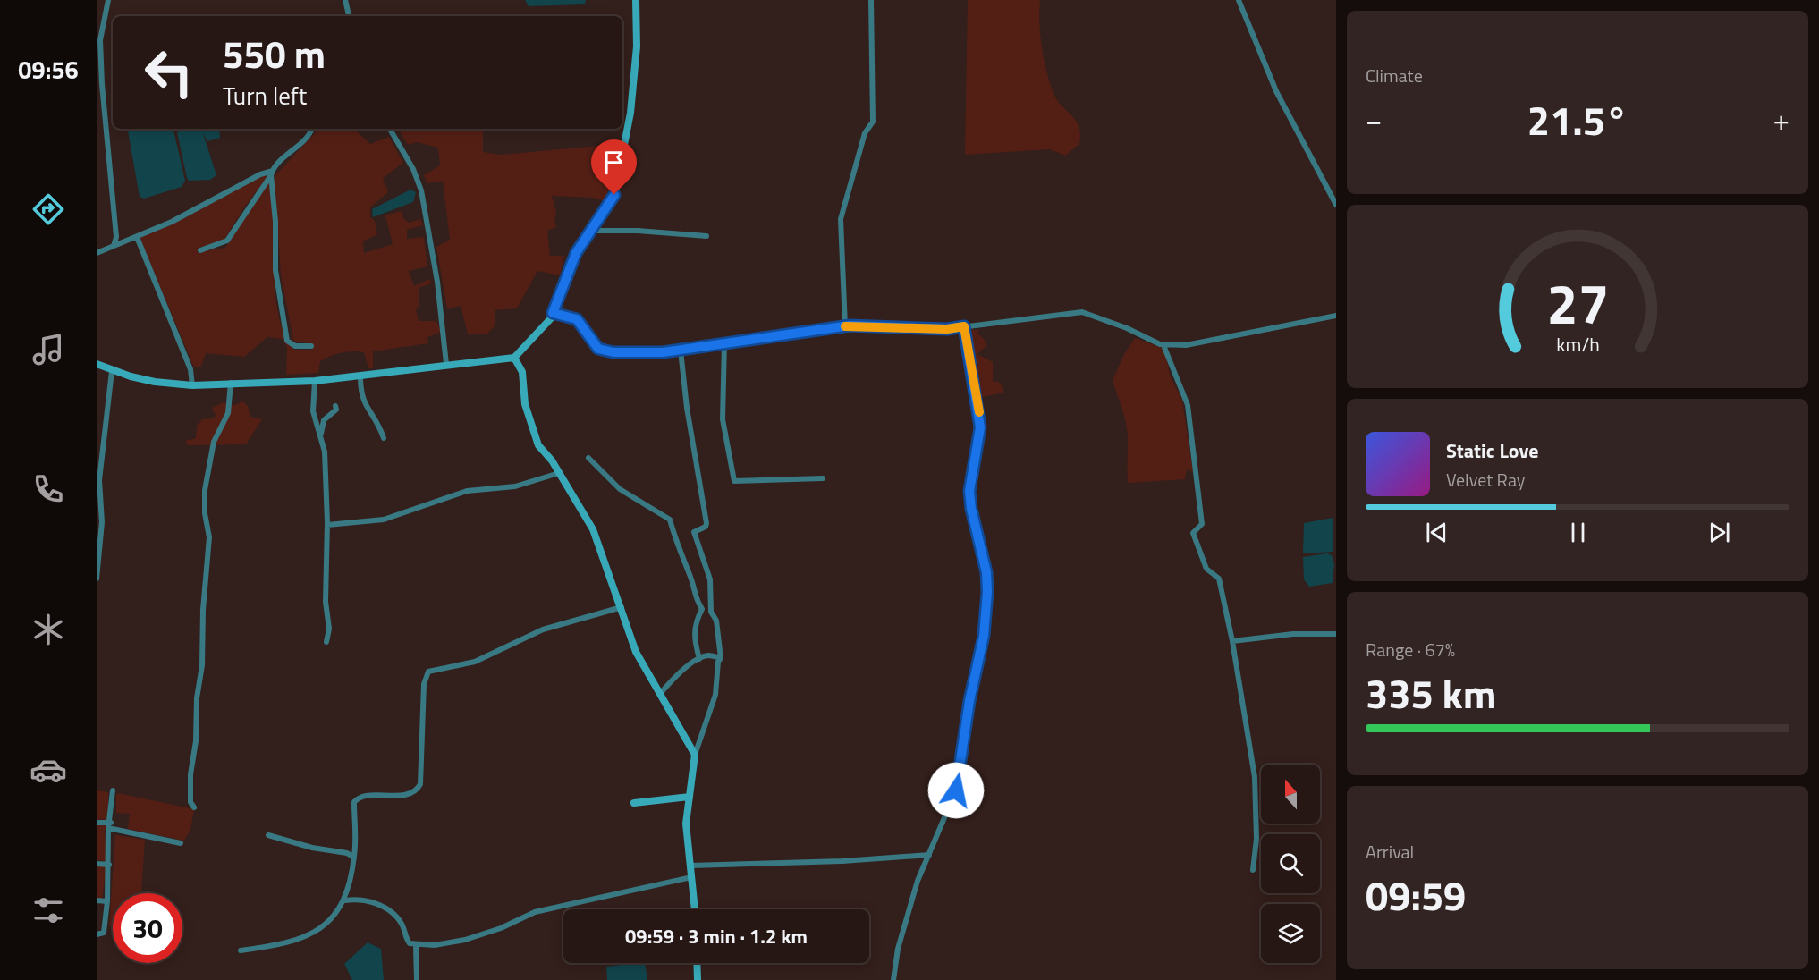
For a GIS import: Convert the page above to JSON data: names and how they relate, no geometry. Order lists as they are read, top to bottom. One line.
{"north":"top","page":{"tabs":"09:56","tile":["Climate",["Range · 67%","335 km"],["Arrival","09:59"]],"turn":["550 m","Turn left"],"heat":["−","21.5°","+"],"song":["Static Love","Velvet Ray"],"limit":"30","trip":"09:59 · 3 min · 1.2 km","gauge":["27","km/h"]}}
